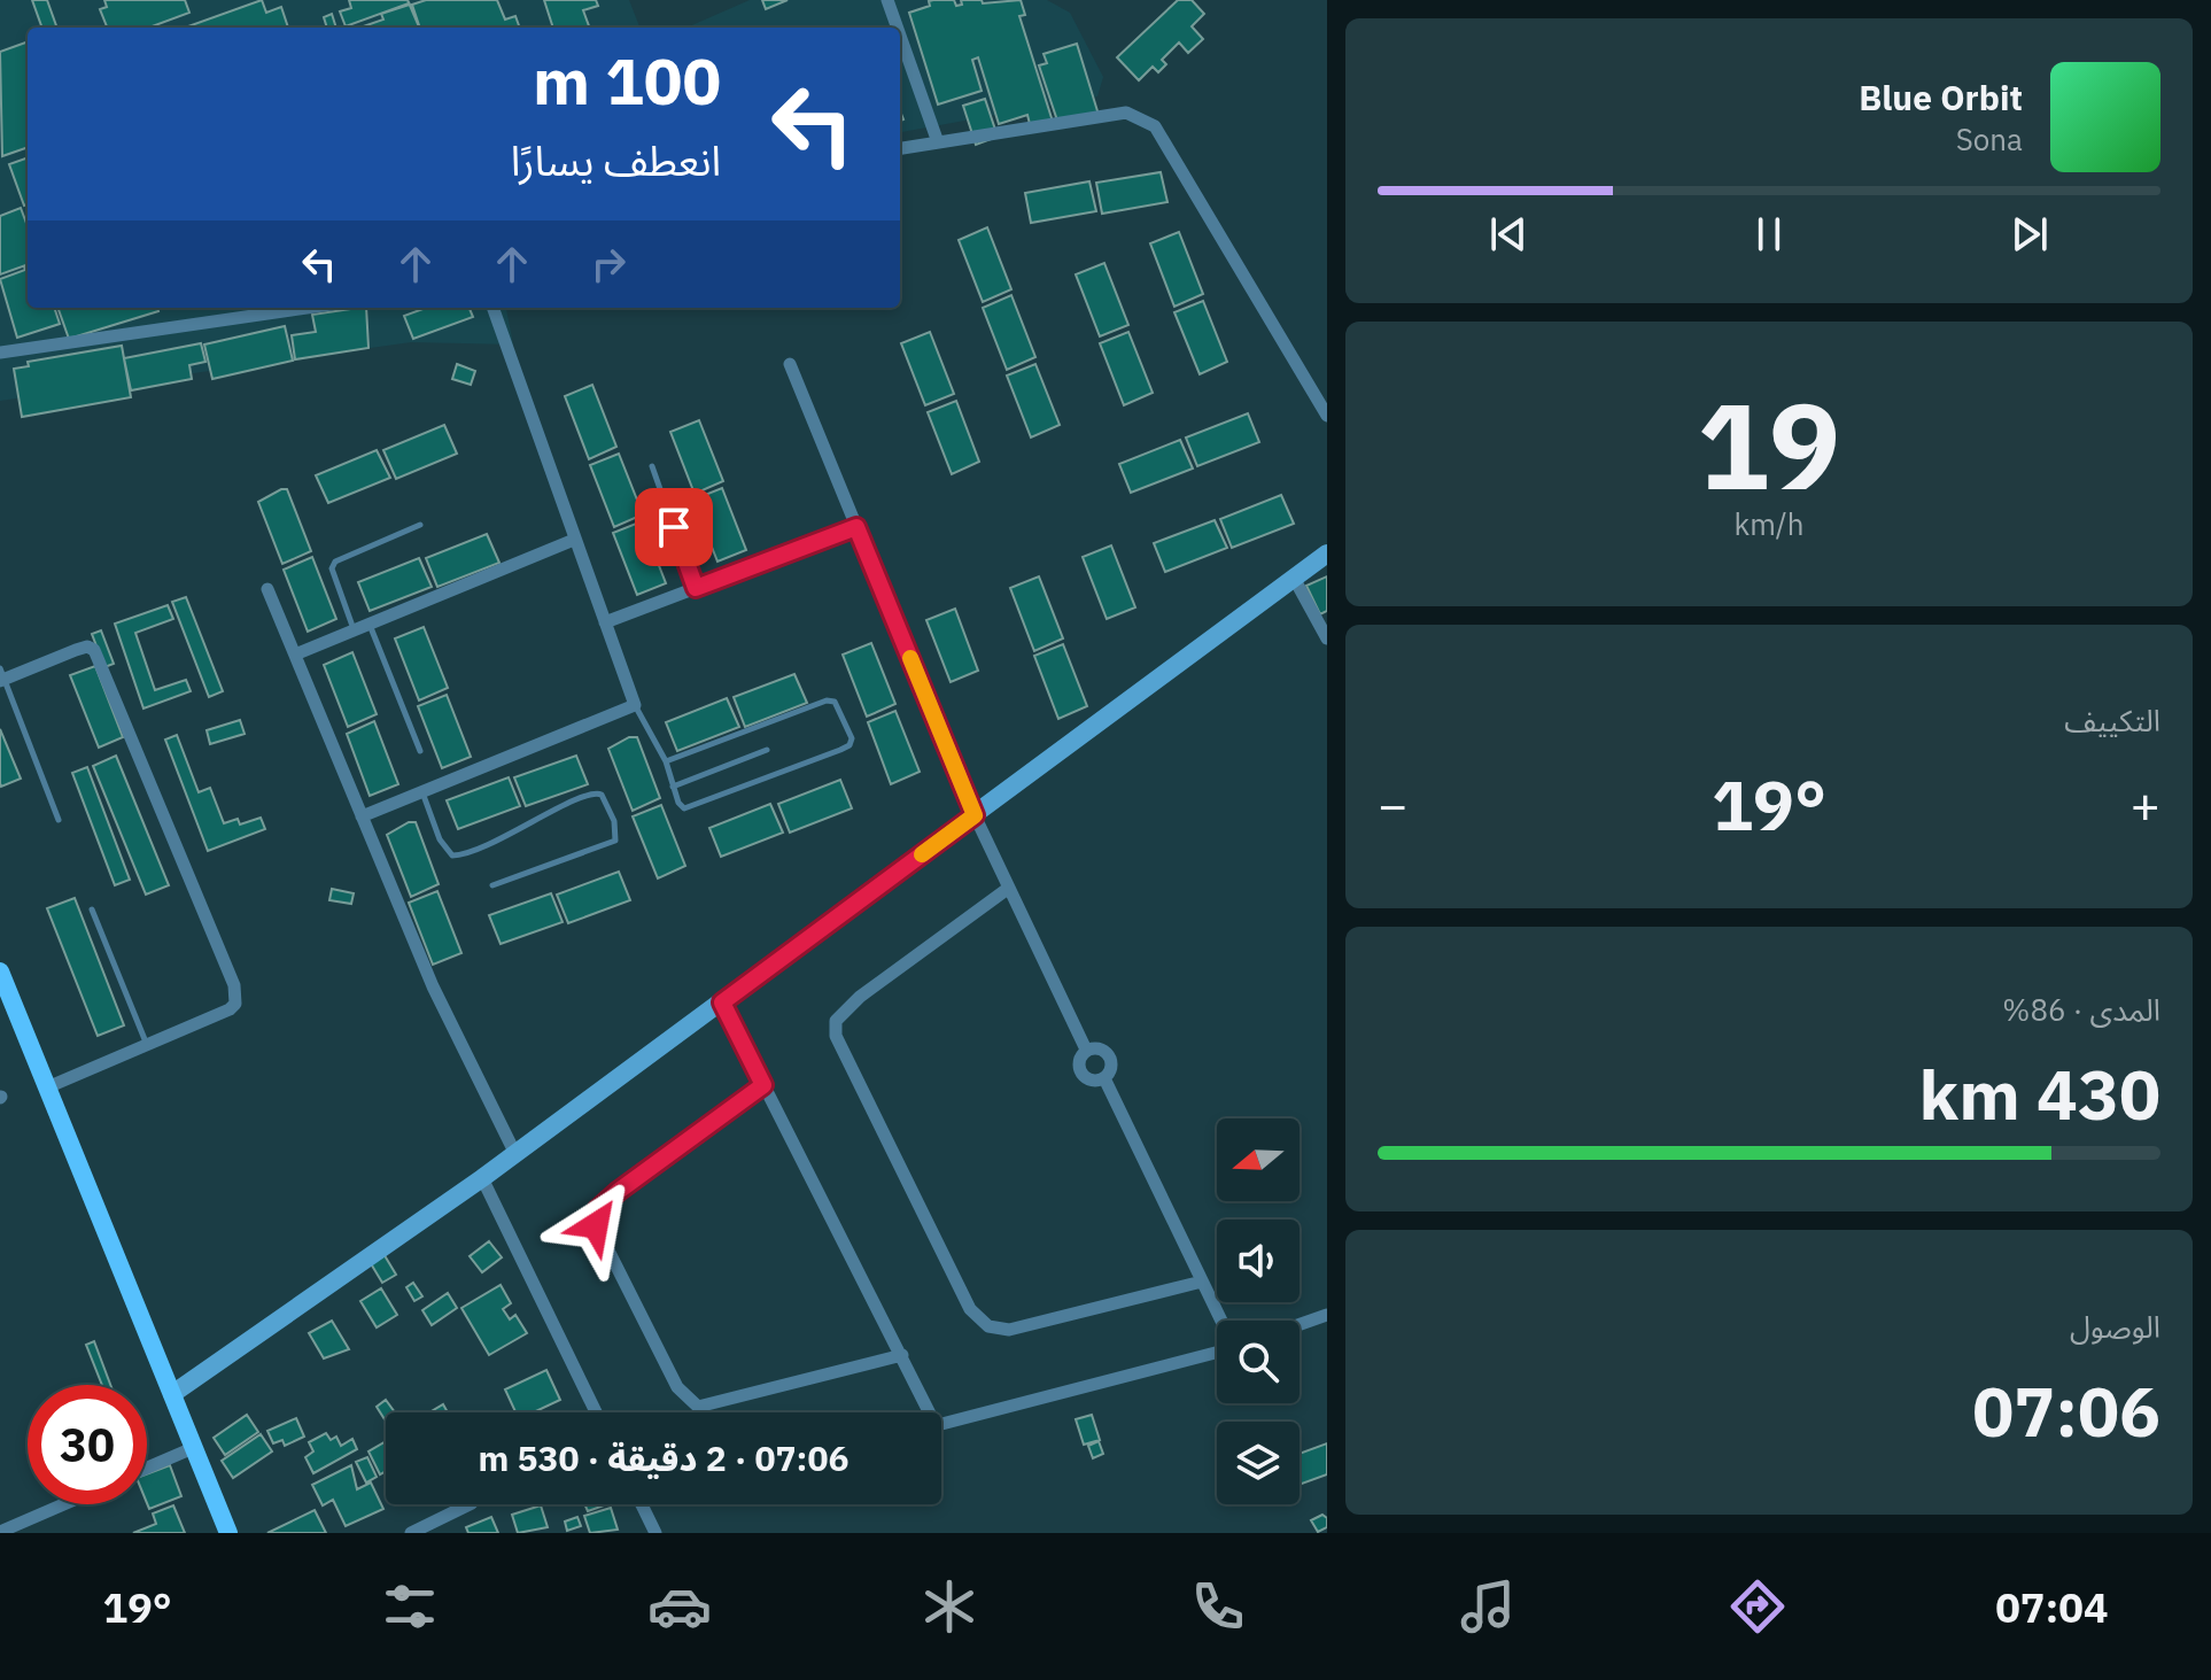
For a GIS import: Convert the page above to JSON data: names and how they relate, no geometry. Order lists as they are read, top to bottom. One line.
{"north":"left","page":{"turn":["100 m","انعطف يسارًا"],"song":["Blue Orbit","Sona"],"tile":[["19","km/h"],"التكييف",["المدى · 86%","430 km"],["الوصول","07:06"]],"heat":["−","19°","+"],"limit":"30","trip":"07:06 · 2 دقيقة · 530 m","tabs":["07:04","19°"]}}
